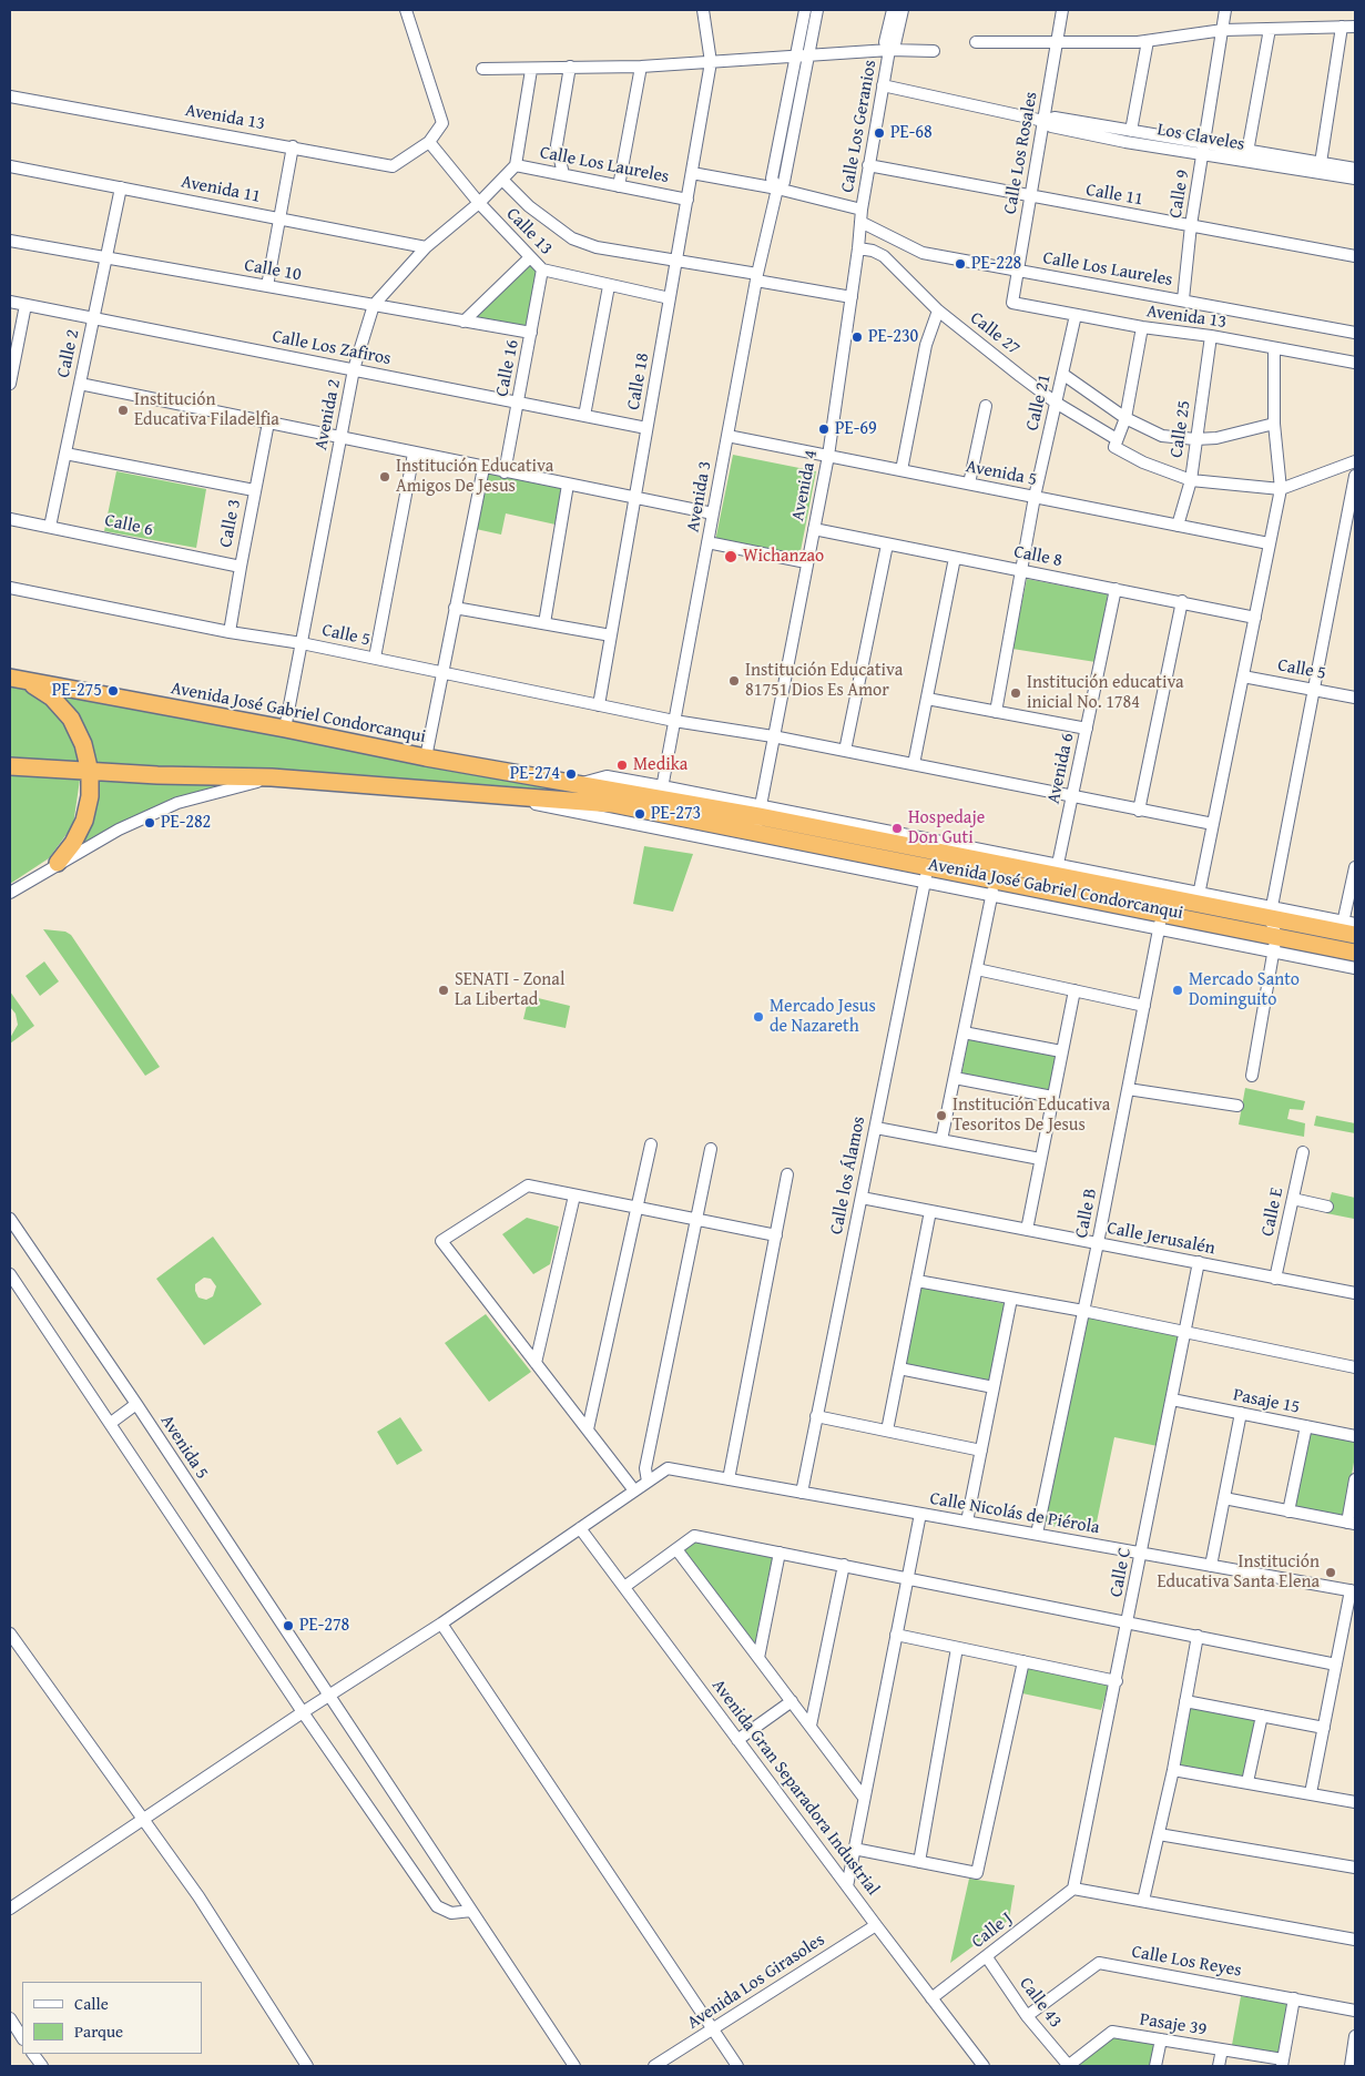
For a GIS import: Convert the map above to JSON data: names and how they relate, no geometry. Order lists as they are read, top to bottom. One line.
{"streets":{"highway":["Avenida José Gabriel Condorcanqui"],"street":["Avenida 13","Calle Los Geranios","Los Claveles","Calle Los Rosales","Calle Los Laureles","Avenida 11","Calle 9","Calle 11","Calle 13","Calle 10","Calle 27","Calle Los Zafiros","Calle 2","Calle 16","Calle 18","Calle 21","Avenida 2","Calle 25","Avenida 5","Avenida 4","Avenida 3","Calle 3","Calle 6","Calle 8","Calle 5","Avenida 6","Calle los Álamos","Calle E","Calle B","Calle Jerusalén","Pasaje 15","Calle Nicolás de Piérola","Calle C","Avenida Gran Separadora Industrial","Calle J","Calle Los Reyes","Avenida Los Girasoles","Calle 43","Pasaje 39"]},"crossings":[["Avenida 13","Calle Los Rosales"],["Avenida 13","Calle 13"],["Avenida 13","Calle 21"],["Avenida 13","Calle 25"],["Calle Los Geranios","Los Claveles"],["Calle Los Geranios","Calle Los Laureles"],["Calle Los Geranios","Calle 11"],["Calle Los Geranios","Avenida 4"],["Los Claveles","Calle Los Rosales"],["Los Claveles","Calle 9"],["Calle Los Rosales","Calle Los Laureles"],["Calle Los Rosales","Calle 11"],["Calle Los Laureles","Calle 9"],["Calle Los Laureles","Calle 18"],["Calle Los Laureles","Avenida 2"],["Calle Los Laureles","Avenida 4"],["Calle Los Laureles","Avenida 3"],["Avenida 11","Calle 2"],["Avenida 11","Avenida 2"],["Calle 9","Calle 11"],["Calle 13","Calle 16"],["Calle 13","Calle 18"],["Calle 13","Avenida 2"],["Calle 10","Calle 2"],["Calle 10","Calle 16"],["Calle 10","Avenida 2"],["Calle 27","Calle 21"],["Calle 27","Calle 25"],["Calle 27","Avenida 4"],["Calle Los Zafiros","Calle 2"],["Calle Los Zafiros","Calle 16"],["Calle Los Zafiros","Calle 18"],["Calle Los Zafiros","Avenida 2"],["Calle 2","Calle 6"],["Calle 18","Calle 5"],["Calle 21","Avenida 5"],["Calle 21","Calle 8"],["Avenida 2","Calle 5"],["Avenida 2","Avenida José Gabriel Condorcanqui"],["Calle 25","Avenida 5"],["Avenida 5","Avenida 4"],["Avenida 5","Avenida 3"],["Avenida 4","Calle 8"],["Avenida 4","Calle 5"],["Avenida 4","Avenida José Gabriel Condorcanqui"],["Avenida 3","Calle 5"],["Avenida 3","Avenida José Gabriel Condorcanqui"],["Calle 3","Calle 6"],["Calle 3","Calle 5"],["Calle 8","Avenida 6"],["Calle 5","Avenida 6"],["Avenida José Gabriel Condorcanqui","Avenida 6"],["Avenida José Gabriel Condorcanqui","Calle los Álamos"],["Avenida José Gabriel Condorcanqui","Calle B"],["Calle los Álamos","Calle Jerusalén"],["Calle los Álamos","Calle Nicolás de Piérola"],["Calle E","Calle Jerusalén"],["Calle B","Calle Jerusalén"],["Calle B","Calle Nicolás de Piérola"],["Calle Jerusalén","Calle C"],["Pasaje 15","Calle C"],["Calle Nicolás de Piérola","Calle C"],["Calle C","Calle J"],["Avenida Gran Separadora Industrial","Calle J"],["Avenida Gran Separadora Industrial","Avenida Los Girasoles"],["Calle J","Calle 43"],["Calle Los Reyes","Calle 43"],["Calle 43","Pasaje 39"]],"places":["PE-68","PE-228","PE-230","Institución Educativa Filadelfia","PE-69","Institución Educativa Amigos De Jesus","Wichanzao","Institución Educativa 81751 Dios Es Amor","PE-275","Institución educativa inicial No. 1784","Medika","PE-274","PE-273","PE-282","Hospedaje Don Guti","SENATI - Zonal La Libertad","Mercado Santo Dominguito","Mercado Jesus de Nazareth","Institución Educativa Tesoritos De Jesus","Institución Educativa Santa Elena","PE-278"],"legend":["Calle","Parque"]}
